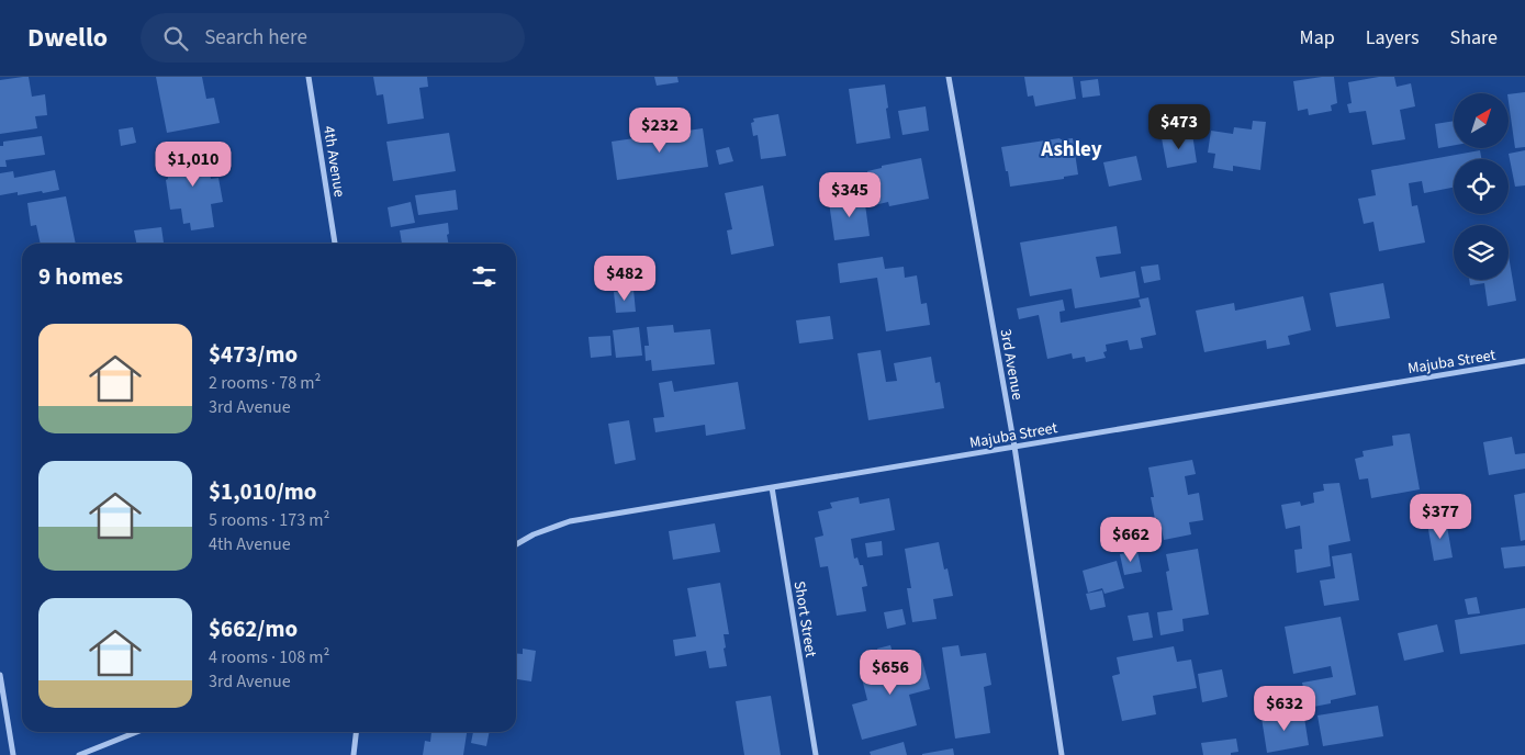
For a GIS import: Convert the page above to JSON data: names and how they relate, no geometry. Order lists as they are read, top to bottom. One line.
{"streets":{"street":["4th Avenue","Majuba Street","3rd Avenue","Short Street"]},"crossings":[["Majuba Street","3rd Avenue"],["Majuba Street","Short Street"]],"districts":["Ashley"],"north":"top right","page":{"header":"Dwello","search":"Search here","nav":["Map","Layers","Share"],"price":["$473","$232","$1,010","$345","$482","$377","$662","$656","$632"],"heading":"9 homes","list":[{"name":"$473/mo","note":"2 rooms · 78 m² · 3rd Avenue"},{"name":"$1,010/mo","note":"5 rooms · 173 m² · 4th Avenue"},{"name":"$662/mo","note":"4 rooms · 108 m² · 3rd Avenue"}]}}
